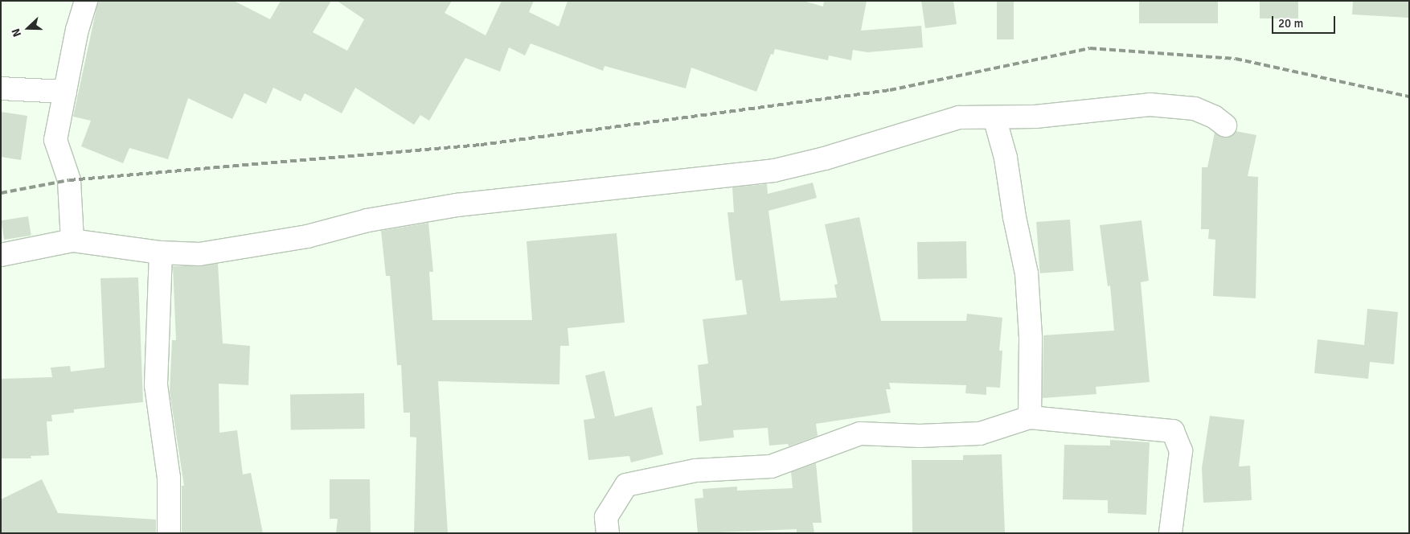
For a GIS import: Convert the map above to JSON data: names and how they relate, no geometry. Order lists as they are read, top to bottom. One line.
{"scale_bar":"20 m","north":"left"}
